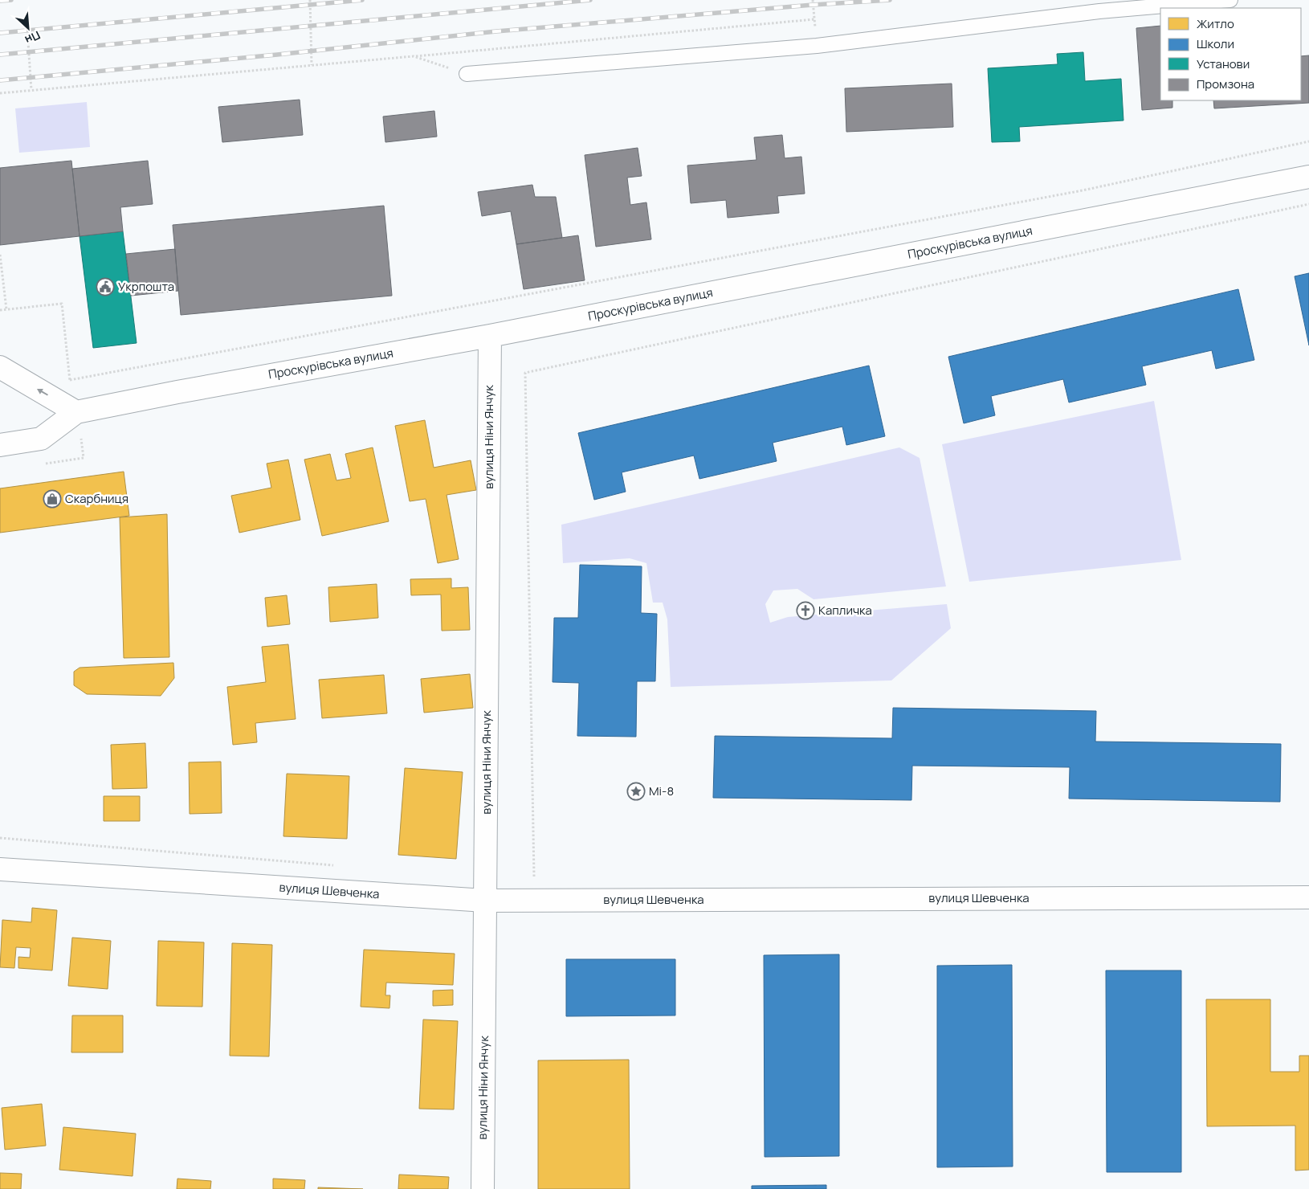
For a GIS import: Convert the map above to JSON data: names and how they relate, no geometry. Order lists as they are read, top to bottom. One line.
{"streets":{"street":["Проскурівська вулиця","вулиця Ніни Янчук","вулиця Шевченка"]},"crossings":[["Проскурівська вулиця","вулиця Ніни Янчук"],["вулиця Ніни Янчук","вулиця Шевченка"]],"places":{"public building":["Укрпошта"],"shop":["Скарбниця"],"church":["Капличка"],"place":["Mi-8"]},"legend":["Житло","Школи","Установи","Промзона"],"north":"bottom right"}
